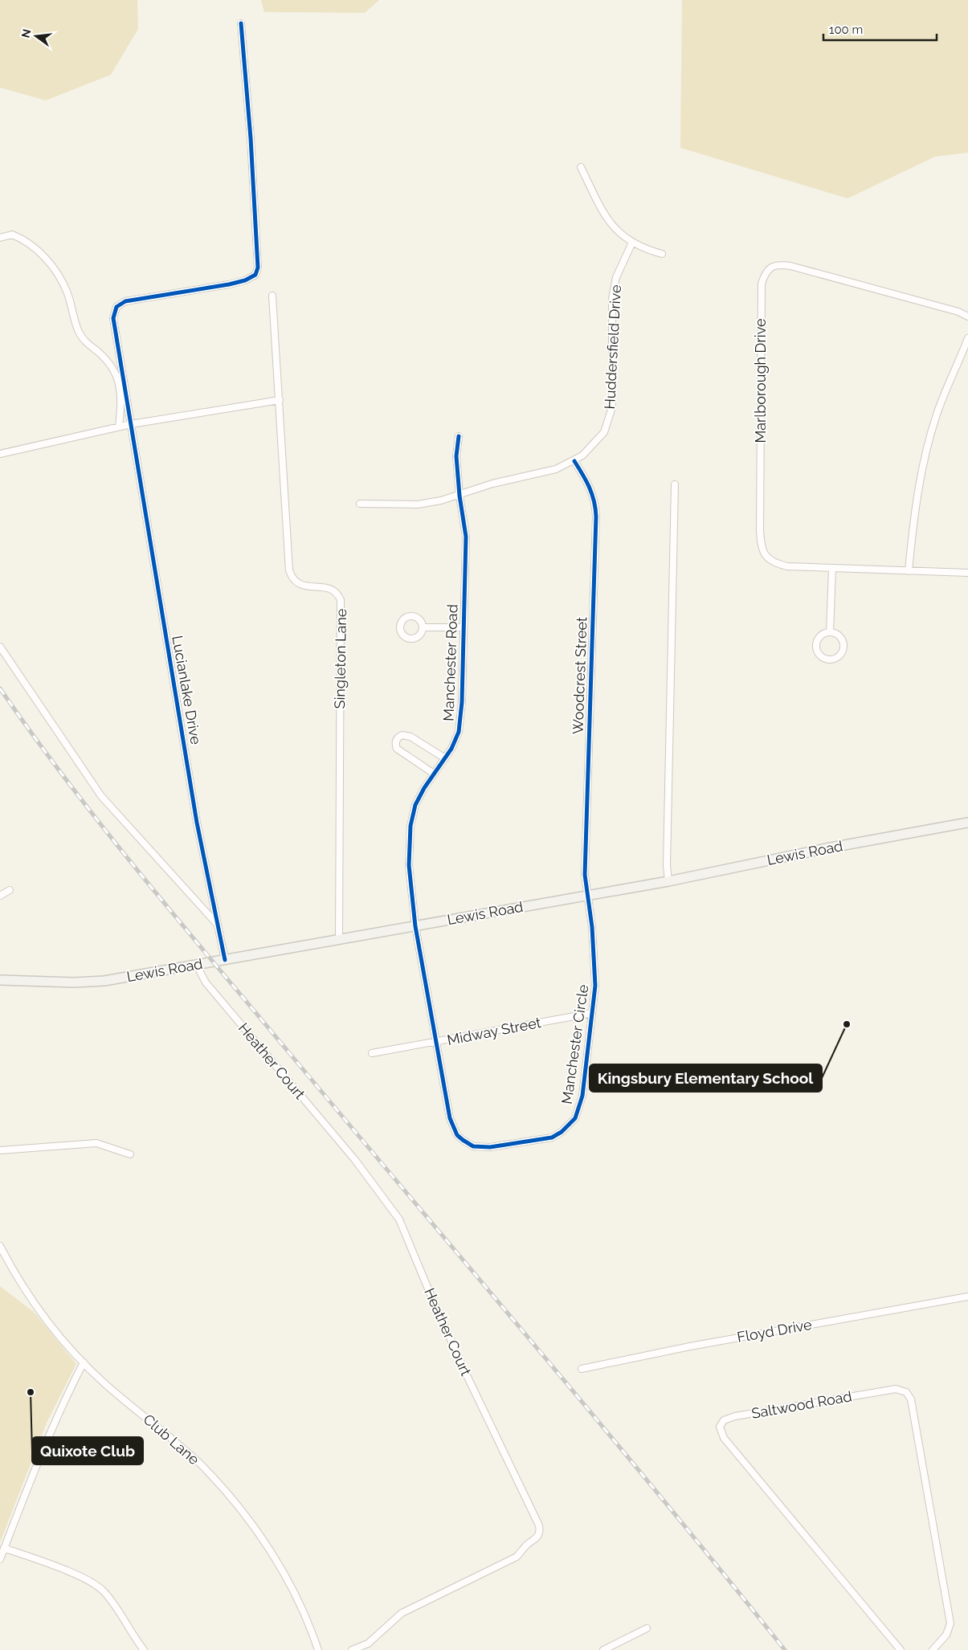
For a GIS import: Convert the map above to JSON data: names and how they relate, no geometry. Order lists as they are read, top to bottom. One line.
{"streets":{"street":["Huddersfield Drive","Marlborough Drive","Singleton Lane","Manchester Road","Woodcrest Street","Lucianlake Drive","Lewis Road","Midway Street","Manchester Circle","Heather Court","Floyd Drive","Saltwood Road","Club Lane"]},"crossings":[["Huddersfield Drive","Manchester Road"],["Huddersfield Drive","Woodcrest Street"],["Singleton Lane","Lewis Road"],["Manchester Road","Lewis Road"],["Manchester Road","Manchester Circle"],["Woodcrest Street","Lewis Road"],["Woodcrest Street","Manchester Circle"],["Lucianlake Drive","Lewis Road"],["Lewis Road","Manchester Circle"],["Lewis Road","Heather Court"],["Midway Street","Manchester Circle"]],"places":["Kingsbury Elementary School","Quixote Club"],"scale_bar":"100 m","north":"left"}
